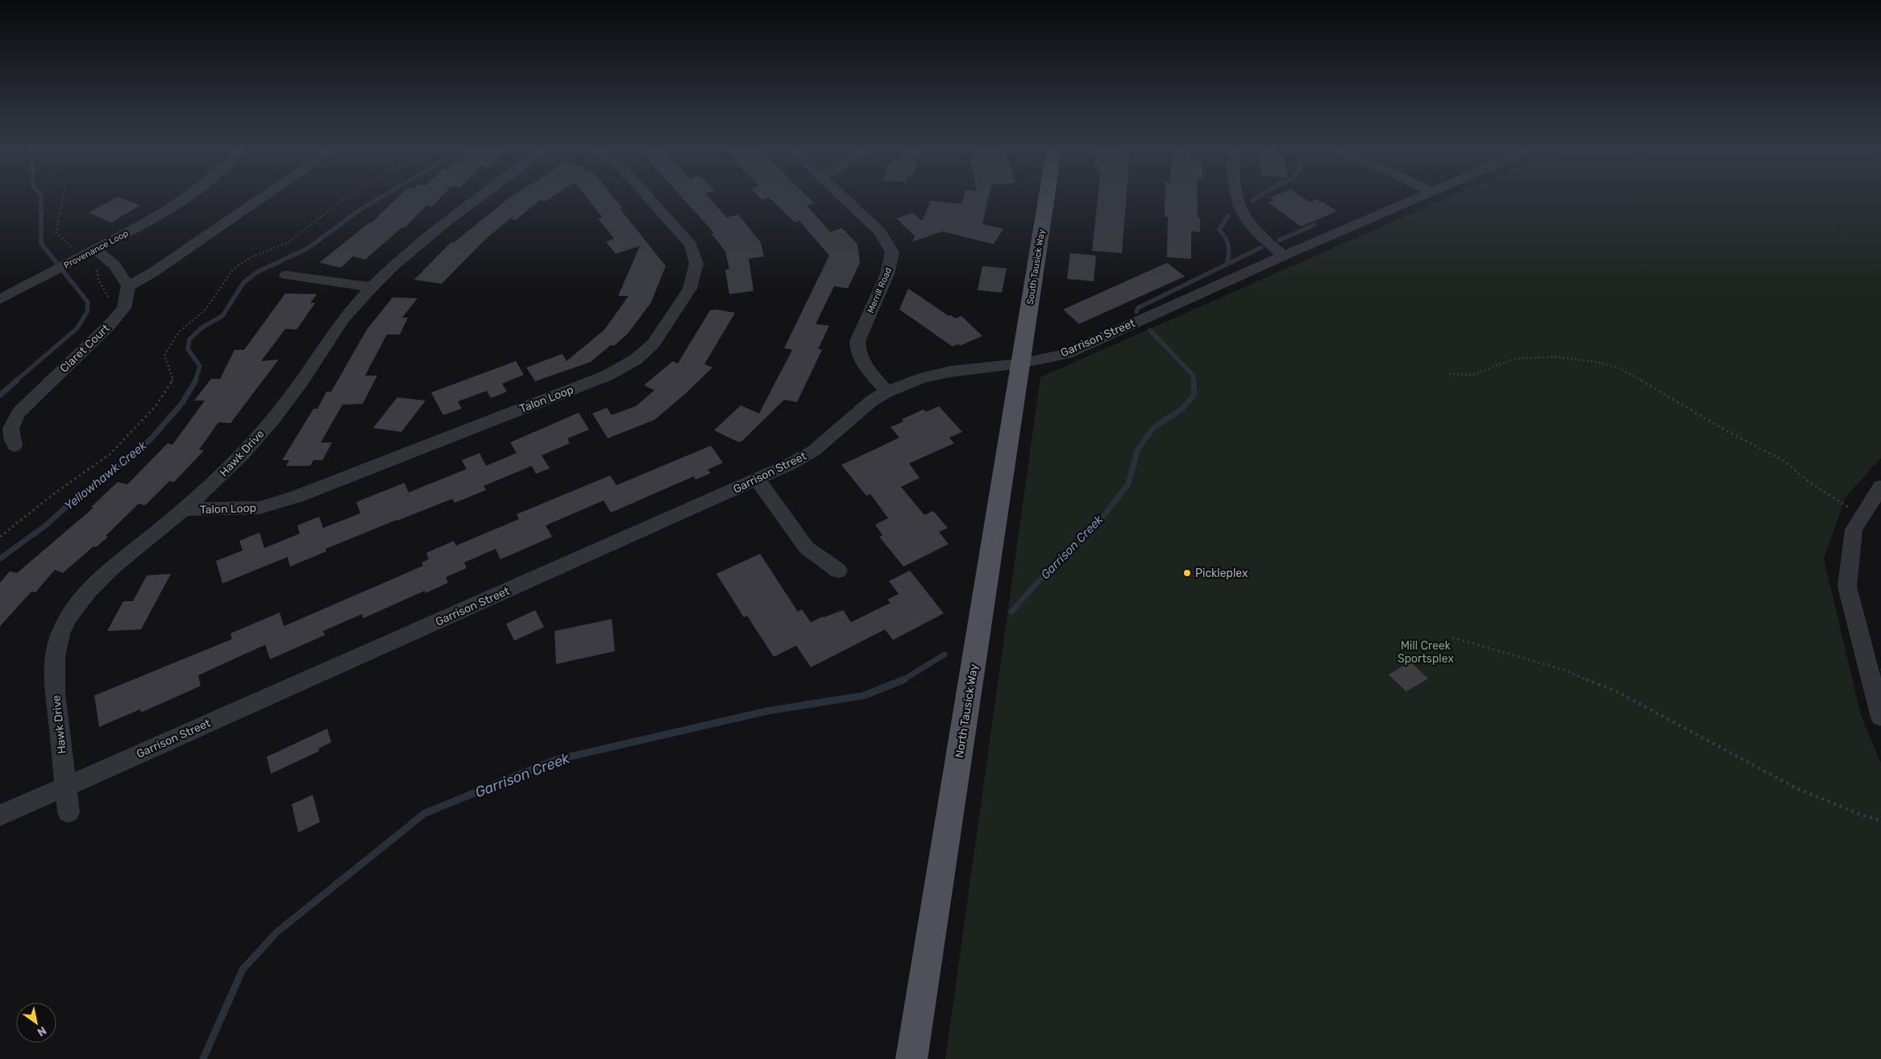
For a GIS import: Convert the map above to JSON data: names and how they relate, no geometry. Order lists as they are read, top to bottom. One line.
{"streets":{"main road":["South Tausick Way","North Tausick Way"],"street":["Provenance Loop","Merrill Road","Garrison Street","Claret Court","Talon Loop","Hawk Drive"]},"crossings":[["South Tausick Way","Garrison Street"],["South Tausick Way","North Tausick Way"],["Merrill Road","Garrison Street"],["Garrison Street","Hawk Drive"],["Garrison Street","North Tausick Way"],["Talon Loop","Hawk Drive"]],"water":["Yellowhawk Creek","Garrison Creek"],"parks":["Mill Creek Sportsplex"],"places":["Pickleplex"],"north":"bottom right"}
